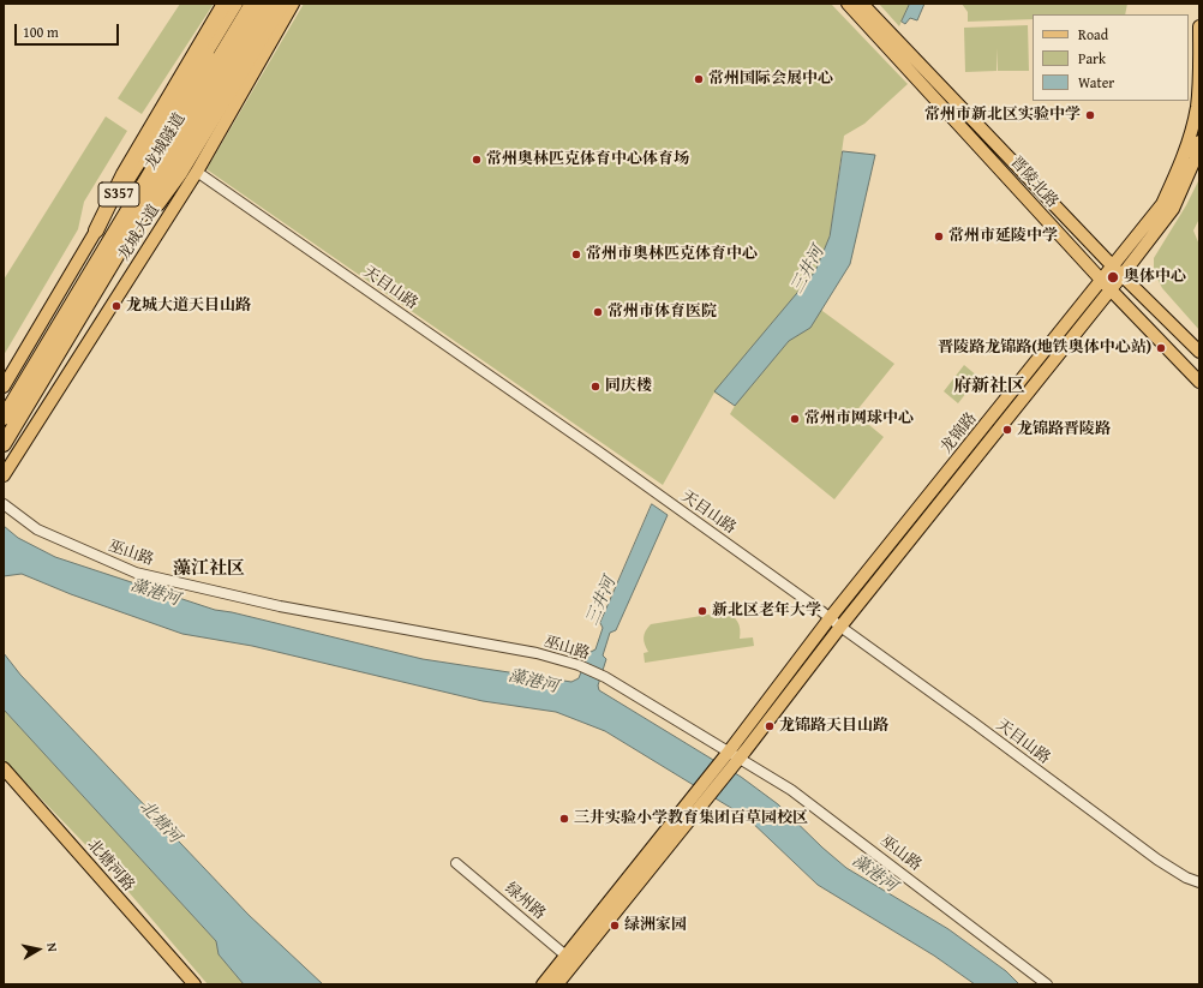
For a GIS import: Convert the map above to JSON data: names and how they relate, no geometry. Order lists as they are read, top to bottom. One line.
{"streets":{"highway":["龙城隧道"],"main road":["晋陵北路","S357","龙城大道","龙锦路","北塘河路"],"street":["天目山路","巫山路","绿州路"]},"crossings":[["晋陵北路","龙锦路"],["龙城大道","天目山路"],["天目山路","龙锦路"],["龙锦路","巫山路"]],"districts":["府新社区","藻江社区"],"water":["三井河","藻港河","北塘河"],"places":["常州国际会展中心","常州市新北区实验中学","常州奥林匹克体育中心体育场","常州市延陵中学","常州市奥林匹克体育中心","奥体中心","龙城大道天目山路","常州市体育医院","晋陵路龙锦路(地铁奥体中心站)","同庆楼","常州市网球中心","龙锦路晋陵路","新北区老年大学","龙锦路天目山路","三井实验小学教育集团百草园校区","绿洲家园"],"legend":["Road","Park","Water"],"scale_bar":"100 m","north":"right"}
